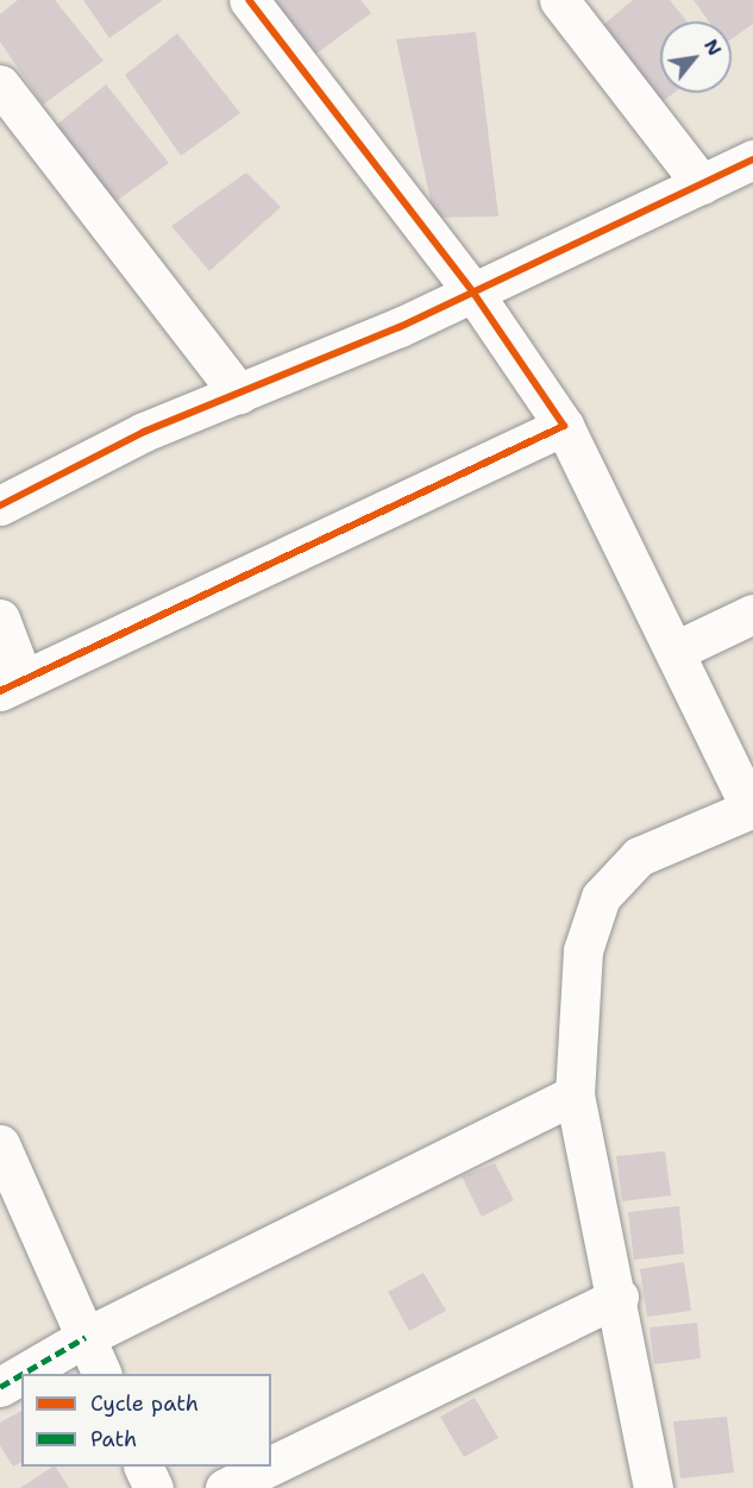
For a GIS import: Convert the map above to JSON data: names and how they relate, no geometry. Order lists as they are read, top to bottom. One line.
{"legend":["Cycle path","Path"],"north":"top right"}
